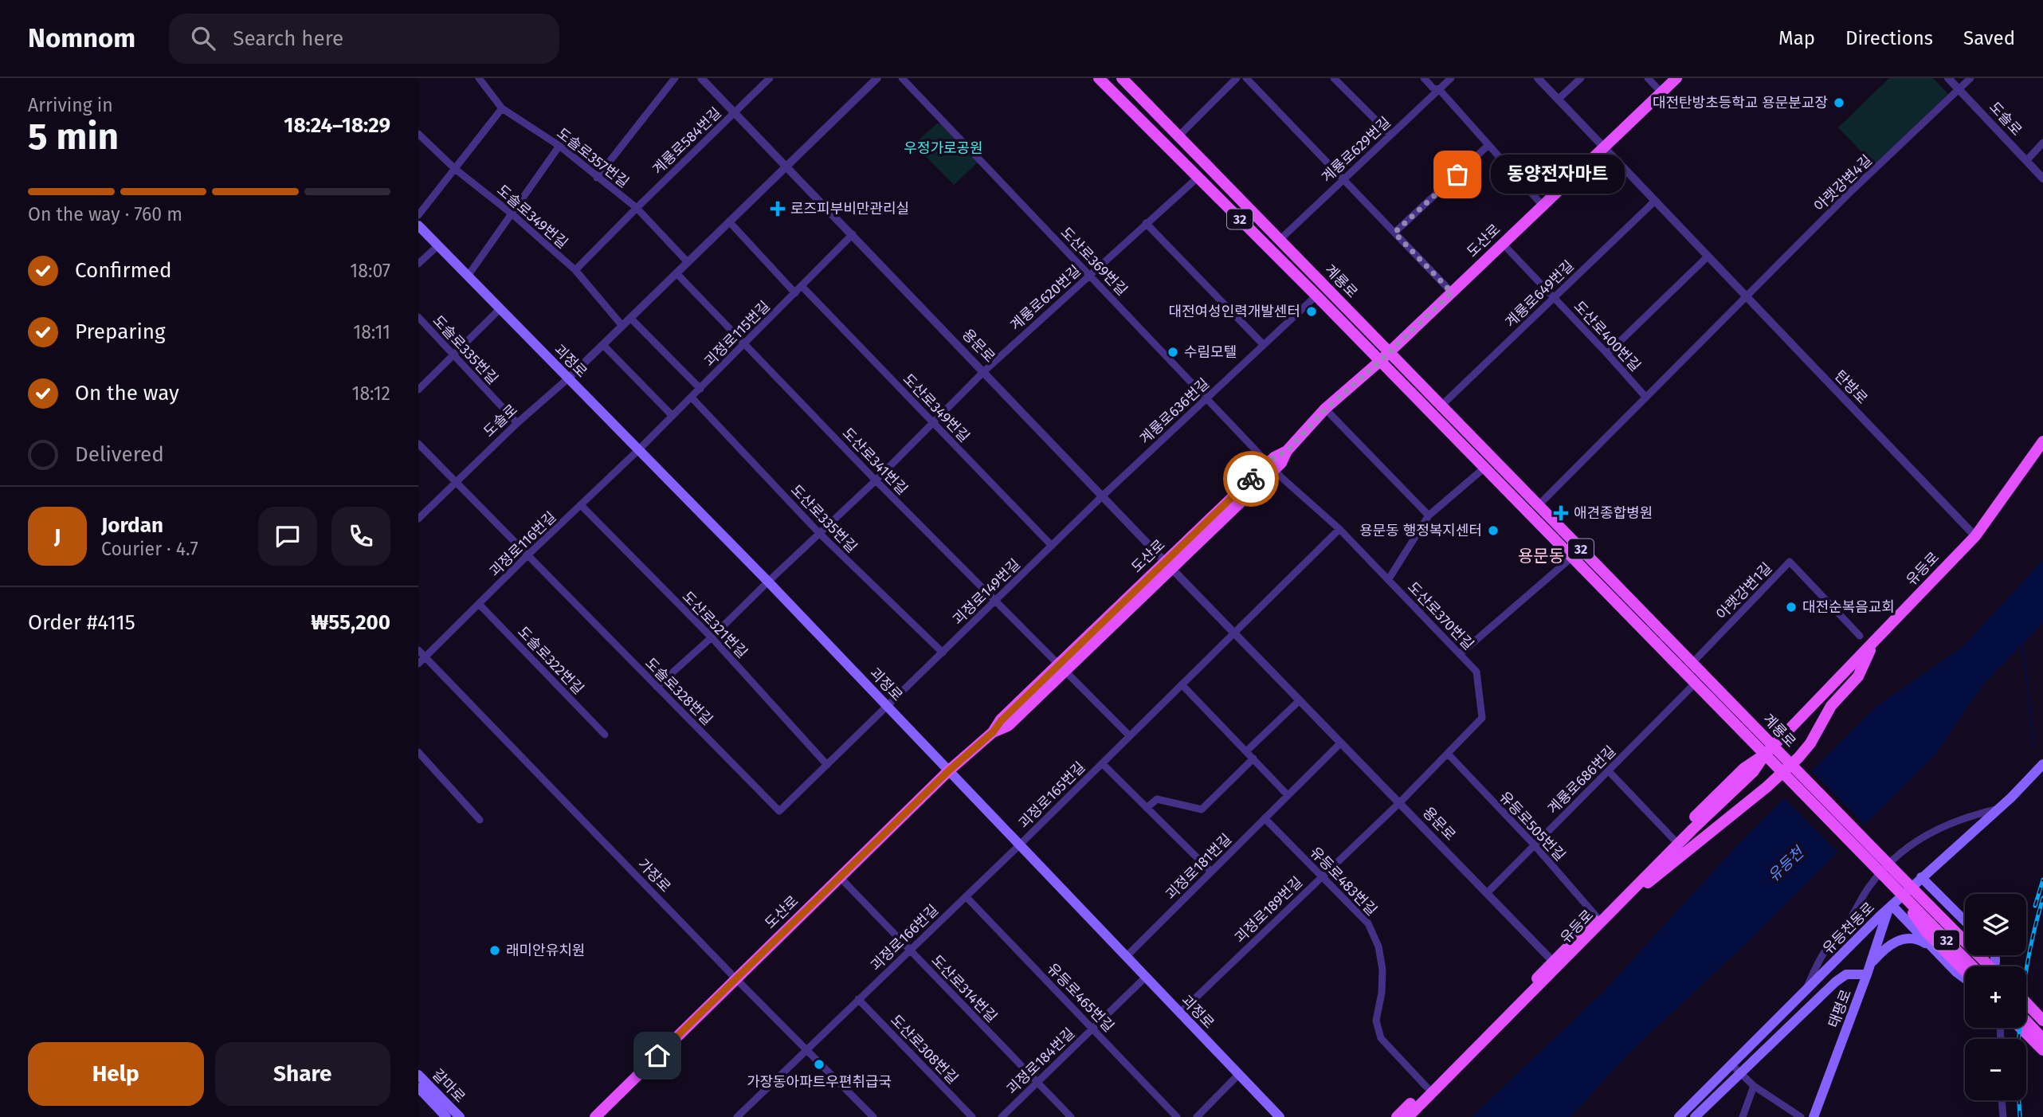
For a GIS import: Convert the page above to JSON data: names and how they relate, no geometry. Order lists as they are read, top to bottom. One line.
{"streets":{"main road":["32","도산로","계룡로","괴정로","유등로","유등천동로","태평로","갈마로"],"street":["도솔로","계룡로584번길","계룡로629번길","도솔로357번길","아랫강변4길","도솔로349번길","도산로369번길","계룡로649번길","계룡로620번길","괴정로115번길","도산로400번길","용문로","도솔로335번길","탄방로","도산로349번길","계룡로636번길","도산로341번길","도산로335번길","괴정로116번길","아랫강변1길","괴정로149번길","도산로370번길","도산로321번길","도솔로322번길","도솔로328번길","계룡로686번길","괴정로165번길","유등로505번길","괴정로181번길","가장로","유등로483번길","괴정로189번길","괴정로166번길","도산로314번길","유등로465번길","도산로308번길","괴정로184번길"]},"crossings":[["도솔로","도솔로357번길"],["도솔로","아랫강변4길"],["도솔로","도솔로349번길"],["도솔로","용문로"],["도솔로","도솔로335번길"],["도솔로","괴정로"],["도솔로","도산로341번길"],["도솔로","도솔로328번길"],["계룡로584번길","도솔로357번길"],["계룡로584번길","도솔로349번길"],["계룡로584번길","용문로"],["계룡로629번길","계룡로"],["아랫강변4길","탄방로"],["도산로","도산로369번길"],["도산로","계룡로"],["도산로","도산로400번길"],["도산로","용문로"],["도산로","괴정로"],["도산로","탄방로"],["도산로","도산로341번길"],["도산로","도산로370번길"],["도산로","가장로"],["도산로","도산로314번길"],["도산로369번길","계룡로620번길"],["도산로369번길","계룡로636번길"],["도산로369번길","도산로370번길"],["계룡로","계룡로649번길"],["계룡로","계룡로620번길"],["계룡로","계룡로636번길"],["계룡로","유등로"],["계룡로","아랫강변1길"],["계룡로","계룡로686번길"],["계룡로","유등천동로"],["계룡로649번길","도산로400번길"],["계룡로649번길","탄방로"],["계룡로620번길","용문로"],["계룡로620번길","괴정로"],["계룡로620번길","도산로349번길"],["계룡로620번길","도산로341번길"],["계룡로620번길","도산로335번길"],["계룡로620번길","도산로321번길"],["계룡로620번길","도솔로328번길"],["괴정로115번길","용문로"],["괴정로115번길","괴정로"],["괴정로115번길","도산로349번길"],["괴정로115번길","도산로341번길"],["괴정로115번길","도산로335번길"],["괴정로115번길","괴정로116번길"],["용문로","계룡로636번길"],["용문로","유등로"],["용문로","괴정로149번길"],["용문로","도산로370번길"],["용문로","계룡로686번길"],["용문로","괴정로165번길"],["용문로","괴정로181번길"],["용문로","괴정로189번길"],["괴정로","괴정로116번길"],["괴정로","괴정로149번길"],["괴정로","도솔로328번길"],["괴정로","괴정로165번길"],["괴정로","괴정로181번길"],["괴정로","괴정로189번길"],["괴정로","괴정로166번길"],["괴정로","괴정로184번길"],["탄방로","유등로"],["도산로349번길","괴정로149번길"],["계룡로636번길","괴정로149번길"],["도산로341번길","괴정로149번길"],["도산로335번길","괴정로149번길"],["괴정로116번길","도산로321번길"],["괴정로116번길","도솔로322번길"],["괴정로116번길","도솔로328번길"],["괴정로116번길","가장로"],["유등로","유등로505번길"],["유등로","유등로483번길"],["괴정로149번길","도솔로328번길"],["도산로370번길","유등로505번길"],["도산로370번길","괴정로189번길"],["도산로321번길","도솔로328번길"],["계룡로686번길","유등로505번길"],["괴정로165번길","괴정로181번길"],["괴정로165번길","괴정로166번길"],["괴정로181번길","유등로483번길"],["가장로","괴정로166번길"],["유등로483번길","괴정로189번길"],["유등천동로","태평로"],["괴정로166번길","도산로314번길"],["괴정로166번길","유등로465번길"],["괴정로166번길","도산로308번길"],["도산로314번길","괴정로184번길"],["유등로465번길","괴정로184번길"]],"districts":["용문동"],"water":["유등천"],"parks":["우정가로공원"],"places":{"other":["대전탄방초등학교 용문분교장","동양전자마트","대전여성인력개발센터","수림모텔","용문동 행정복지센터","대전순복음교회","래미안유치원","가장동아파트우편취급국"],"health":["로즈피부비만관리실","애견종합병원"]},"page":{"header":"Nomnom","search":"Search here","nav":["Map","Directions","Saved"],"heading":["5 min","Arriving in","18:24–18:29"],"panel":["Jordan","Courier · 4.7","Order #4115","₩55,200"],"bubble":"동양전자마트","bar":"On the way · 760 m","list":[["Confirmed","18:07"],["Preparing","18:11"],["On the way","18:12"],"Delivered"],"round":"J","map_buttons":["+","−"],"buttons":["Help","Share"]}}
